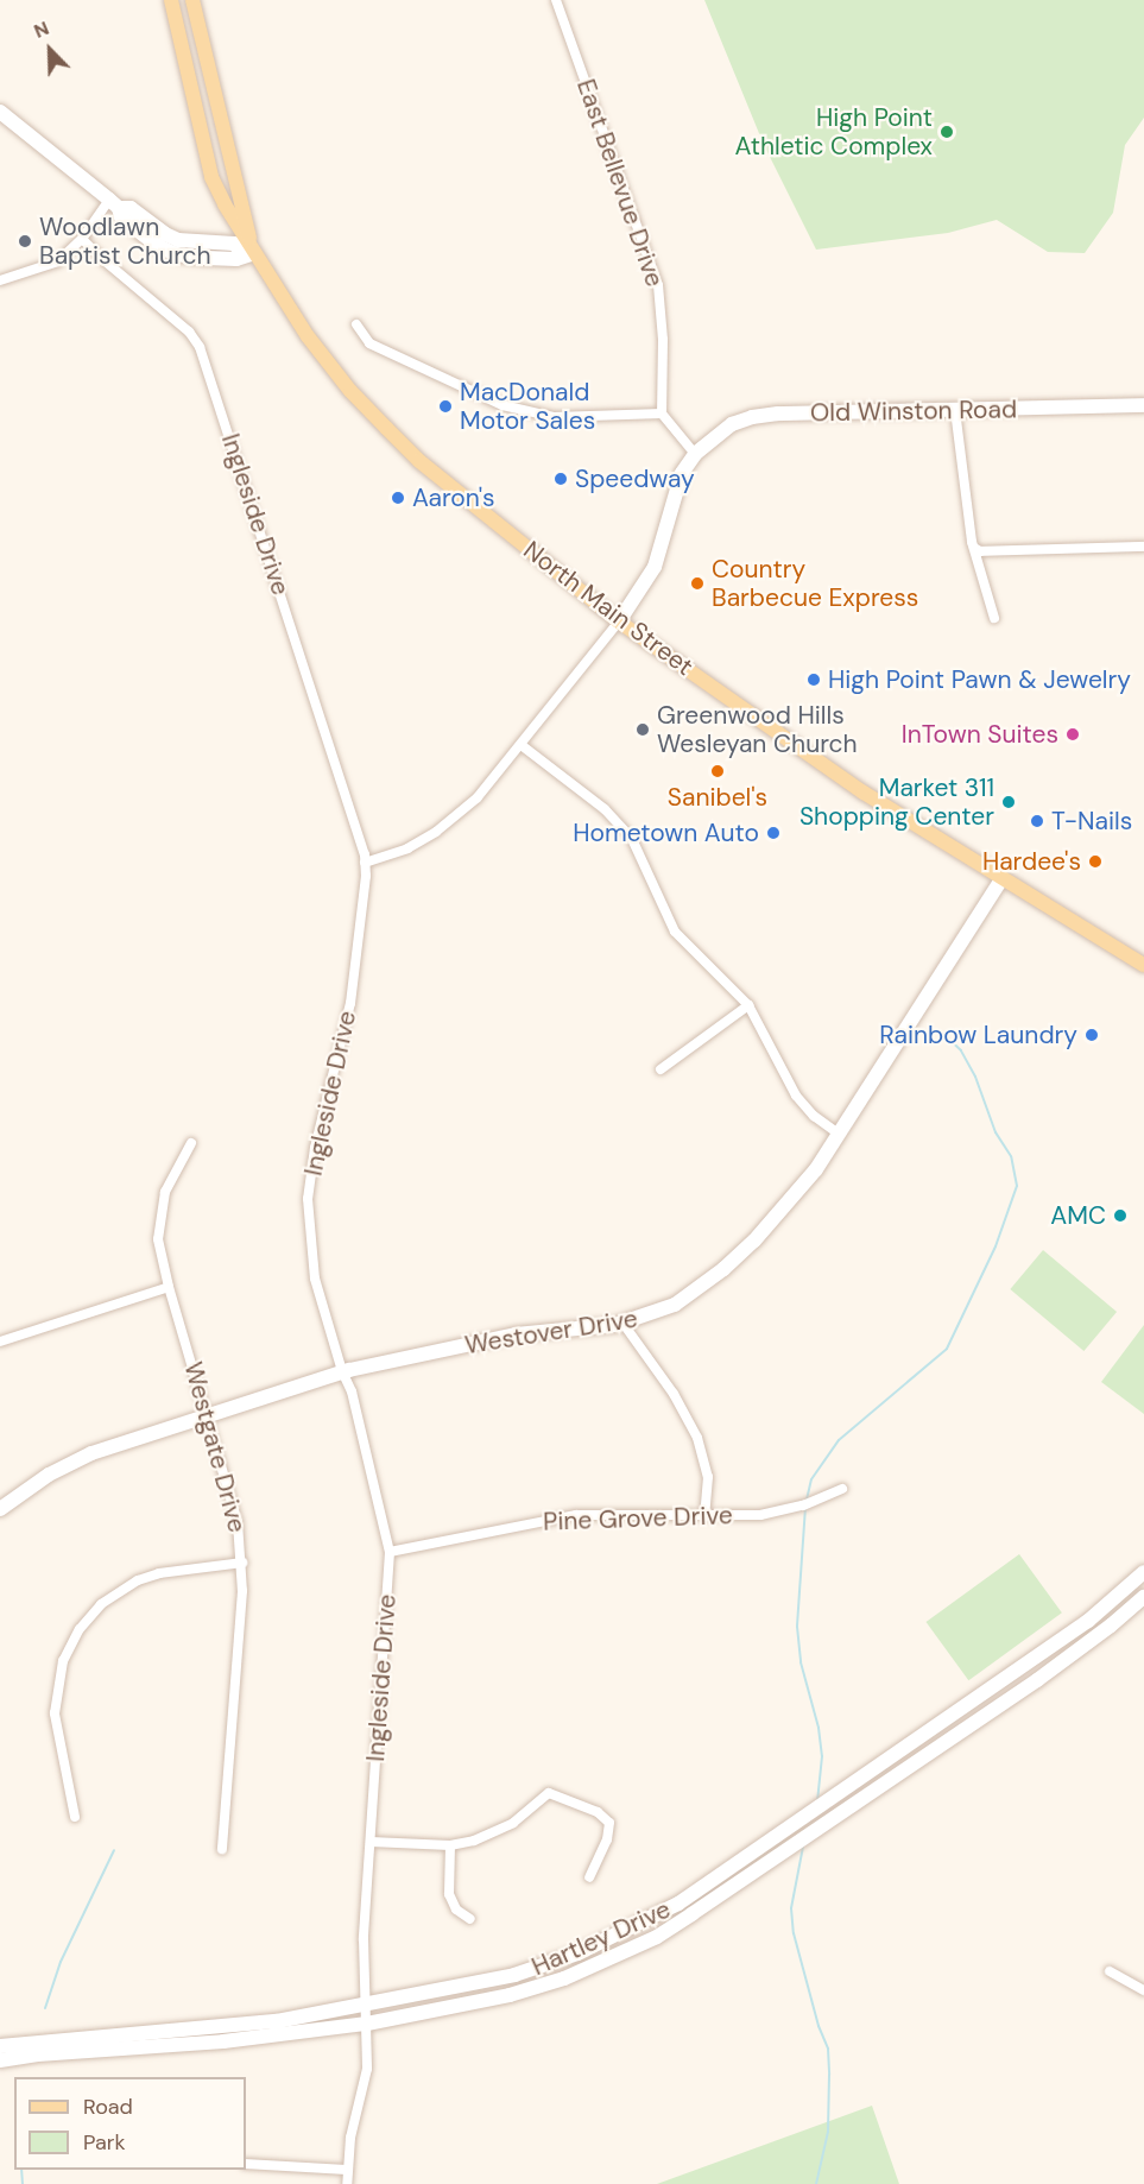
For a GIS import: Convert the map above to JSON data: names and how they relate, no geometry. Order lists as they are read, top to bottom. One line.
{"streets":{"main road":["North Main Street"],"street":["East Bellevue Drive","Old Winston Road","Ingleside Drive","Westover Drive","Westgate Drive","Pine Grove Drive","Hartley Drive"]},"crossings":[["Old Winston Road","North Main Street"],["Ingleside Drive","Westover Drive"],["Ingleside Drive","Pine Grove Drive"],["Ingleside Drive","Hartley Drive"],["North Main Street","Westover Drive"],["Westover Drive","Westgate Drive"]],"places":["High Point Athletic Complex","Woodlawn Baptist Church","MacDonald Motor Sales","Speedway","Aaron's","Country Barbecue Express","High Point Pawn & Jewelry","Greenwood Hills Wesleyan Church","InTown Suites","Sanibel's","Market 311 Shopping Center","T-Nails","Hometown Auto","Hardee's","Rainbow Laundry","AMC"],"legend":["Road","Park"],"north":"top left"}
